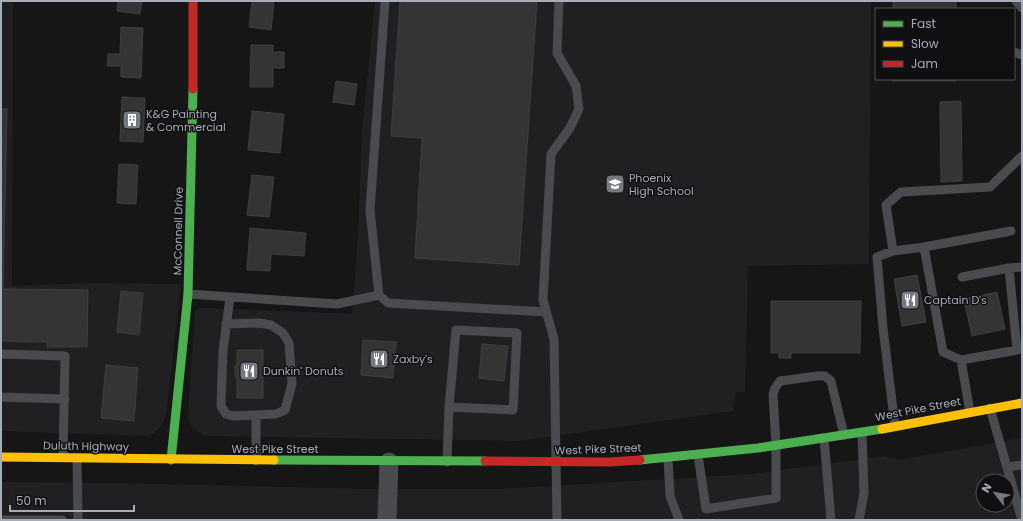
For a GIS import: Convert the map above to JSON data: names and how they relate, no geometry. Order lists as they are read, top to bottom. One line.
{"streets":{"main road":["McConnell Drive","West Pike Street","Duluth Highway"]},"crossings":[["McConnell Drive","West Pike Street"],["McConnell Drive","Duluth Highway"],["West Pike Street","Duluth Highway"]],"places":{"building":["K&G Painting & Commercial"],"school or university":["Phoenix High School"],"restaurant":["Captain D's","Zaxby's","Dunkin' Donuts"]},"legend":["Fast","Slow","Jam"],"scale_bar":"50 m","north":"top left"}
